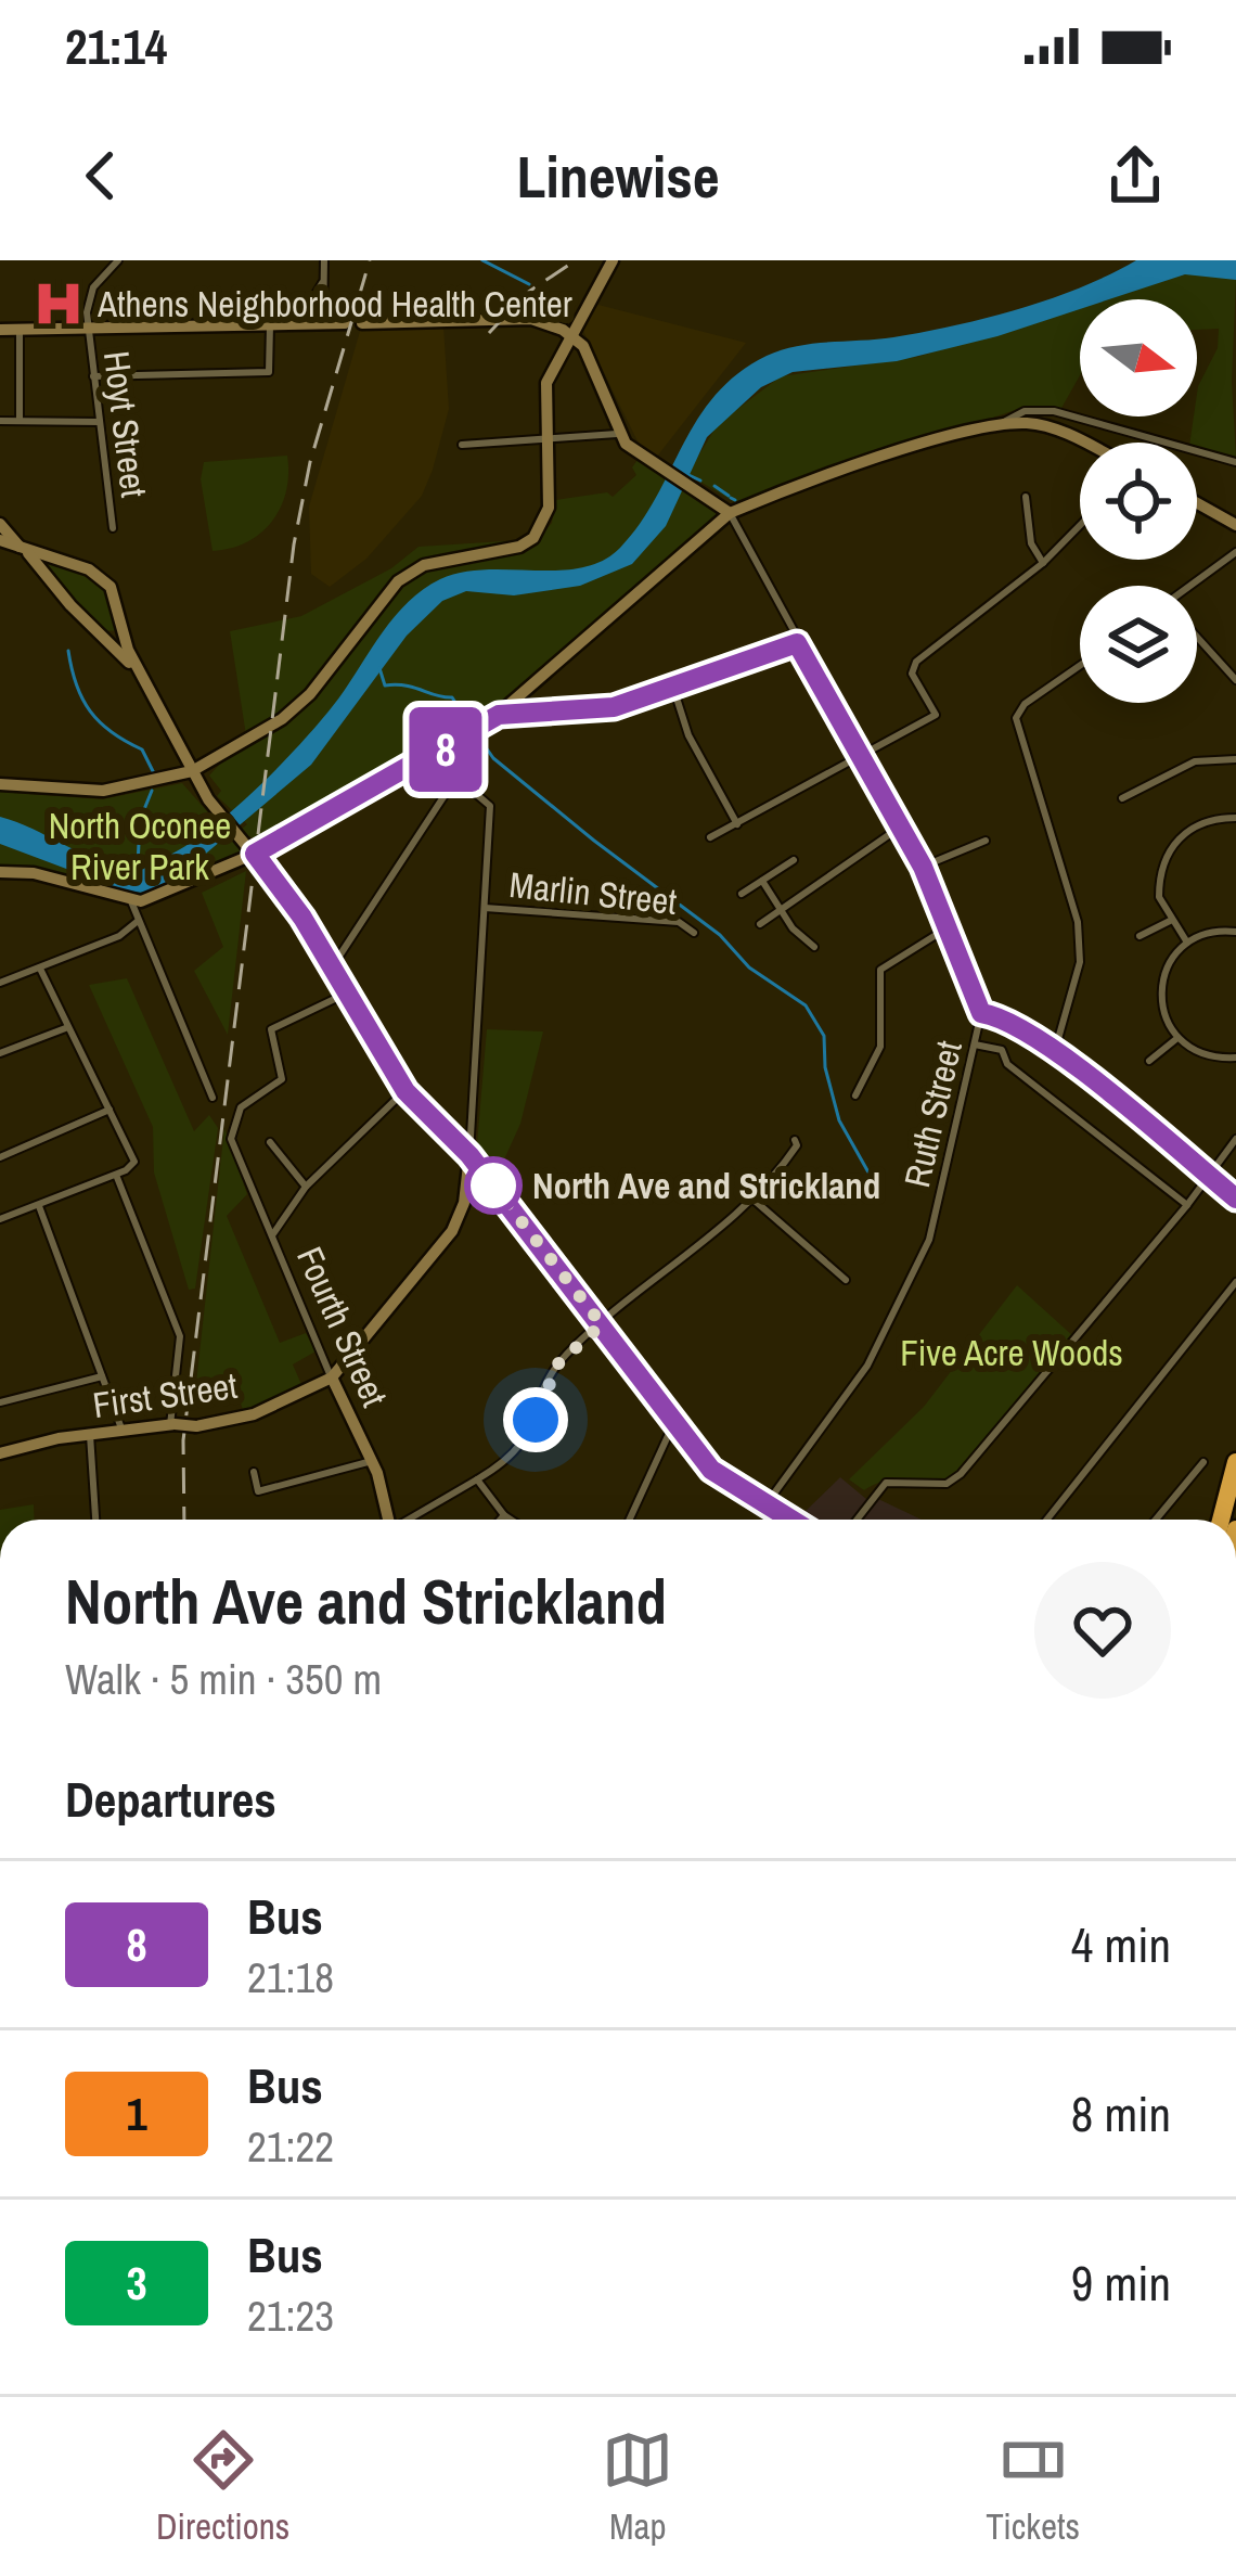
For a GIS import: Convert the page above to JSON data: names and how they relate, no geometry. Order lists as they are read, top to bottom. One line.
{"streets":{"street":["Hoyt Street","Marlin Street","Ruth Street","Fourth Street","First Street"]},"crossings":[["Fourth Street","First Street"]],"parks":["North Oconee River Park","Five Acre Woods"],"places":{"hospital":["Athens Neighborhood Health Center"],"other":["North Ave and Strickland"]},"lines":["bus line 8"],"north":"right","page":{"status":"21:14","header":"Linewise","on_map":"8","heading":[["North Ave and Strickland","Walk · 5 min · 350 m"],"Departures"],"list":[{"mark":"8","name":"Bus","note":"21:18","value":"4 min"},{"mark":"1","name":"Bus","note":"21:22","value":"8 min"},{"mark":"3","name":"Bus","note":"21:23","value":"9 min"}],"tabs":["Directions","Map","Tickets"]}}
